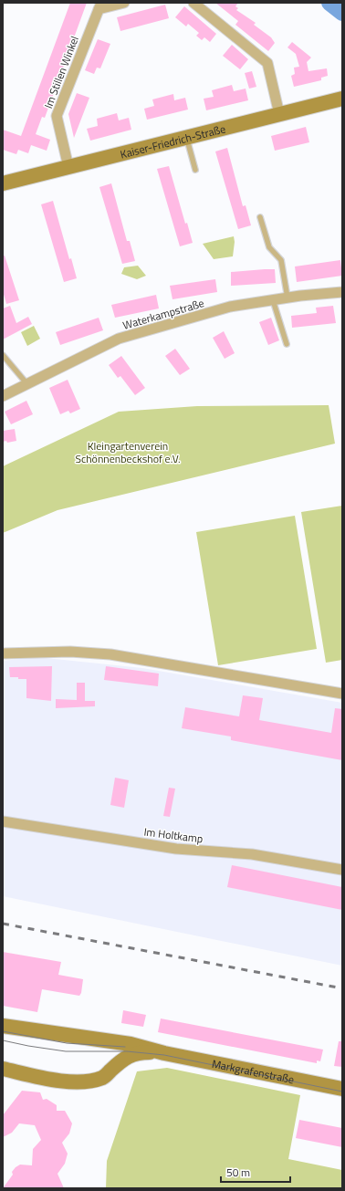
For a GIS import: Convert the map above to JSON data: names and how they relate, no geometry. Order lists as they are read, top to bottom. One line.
{"streets":{"street":["Im Stillen Winkel","Kaiser-Friedrich-Straße","Waterkampstraße","Im Holtkamp","Markgrafenstraße"]},"crossings":[["Im Stillen Winkel","Kaiser-Friedrich-Straße"]],"parks":["Kleingartenverein Schönnenbeckshof e.V."],"scale_bar":"50 m"}
